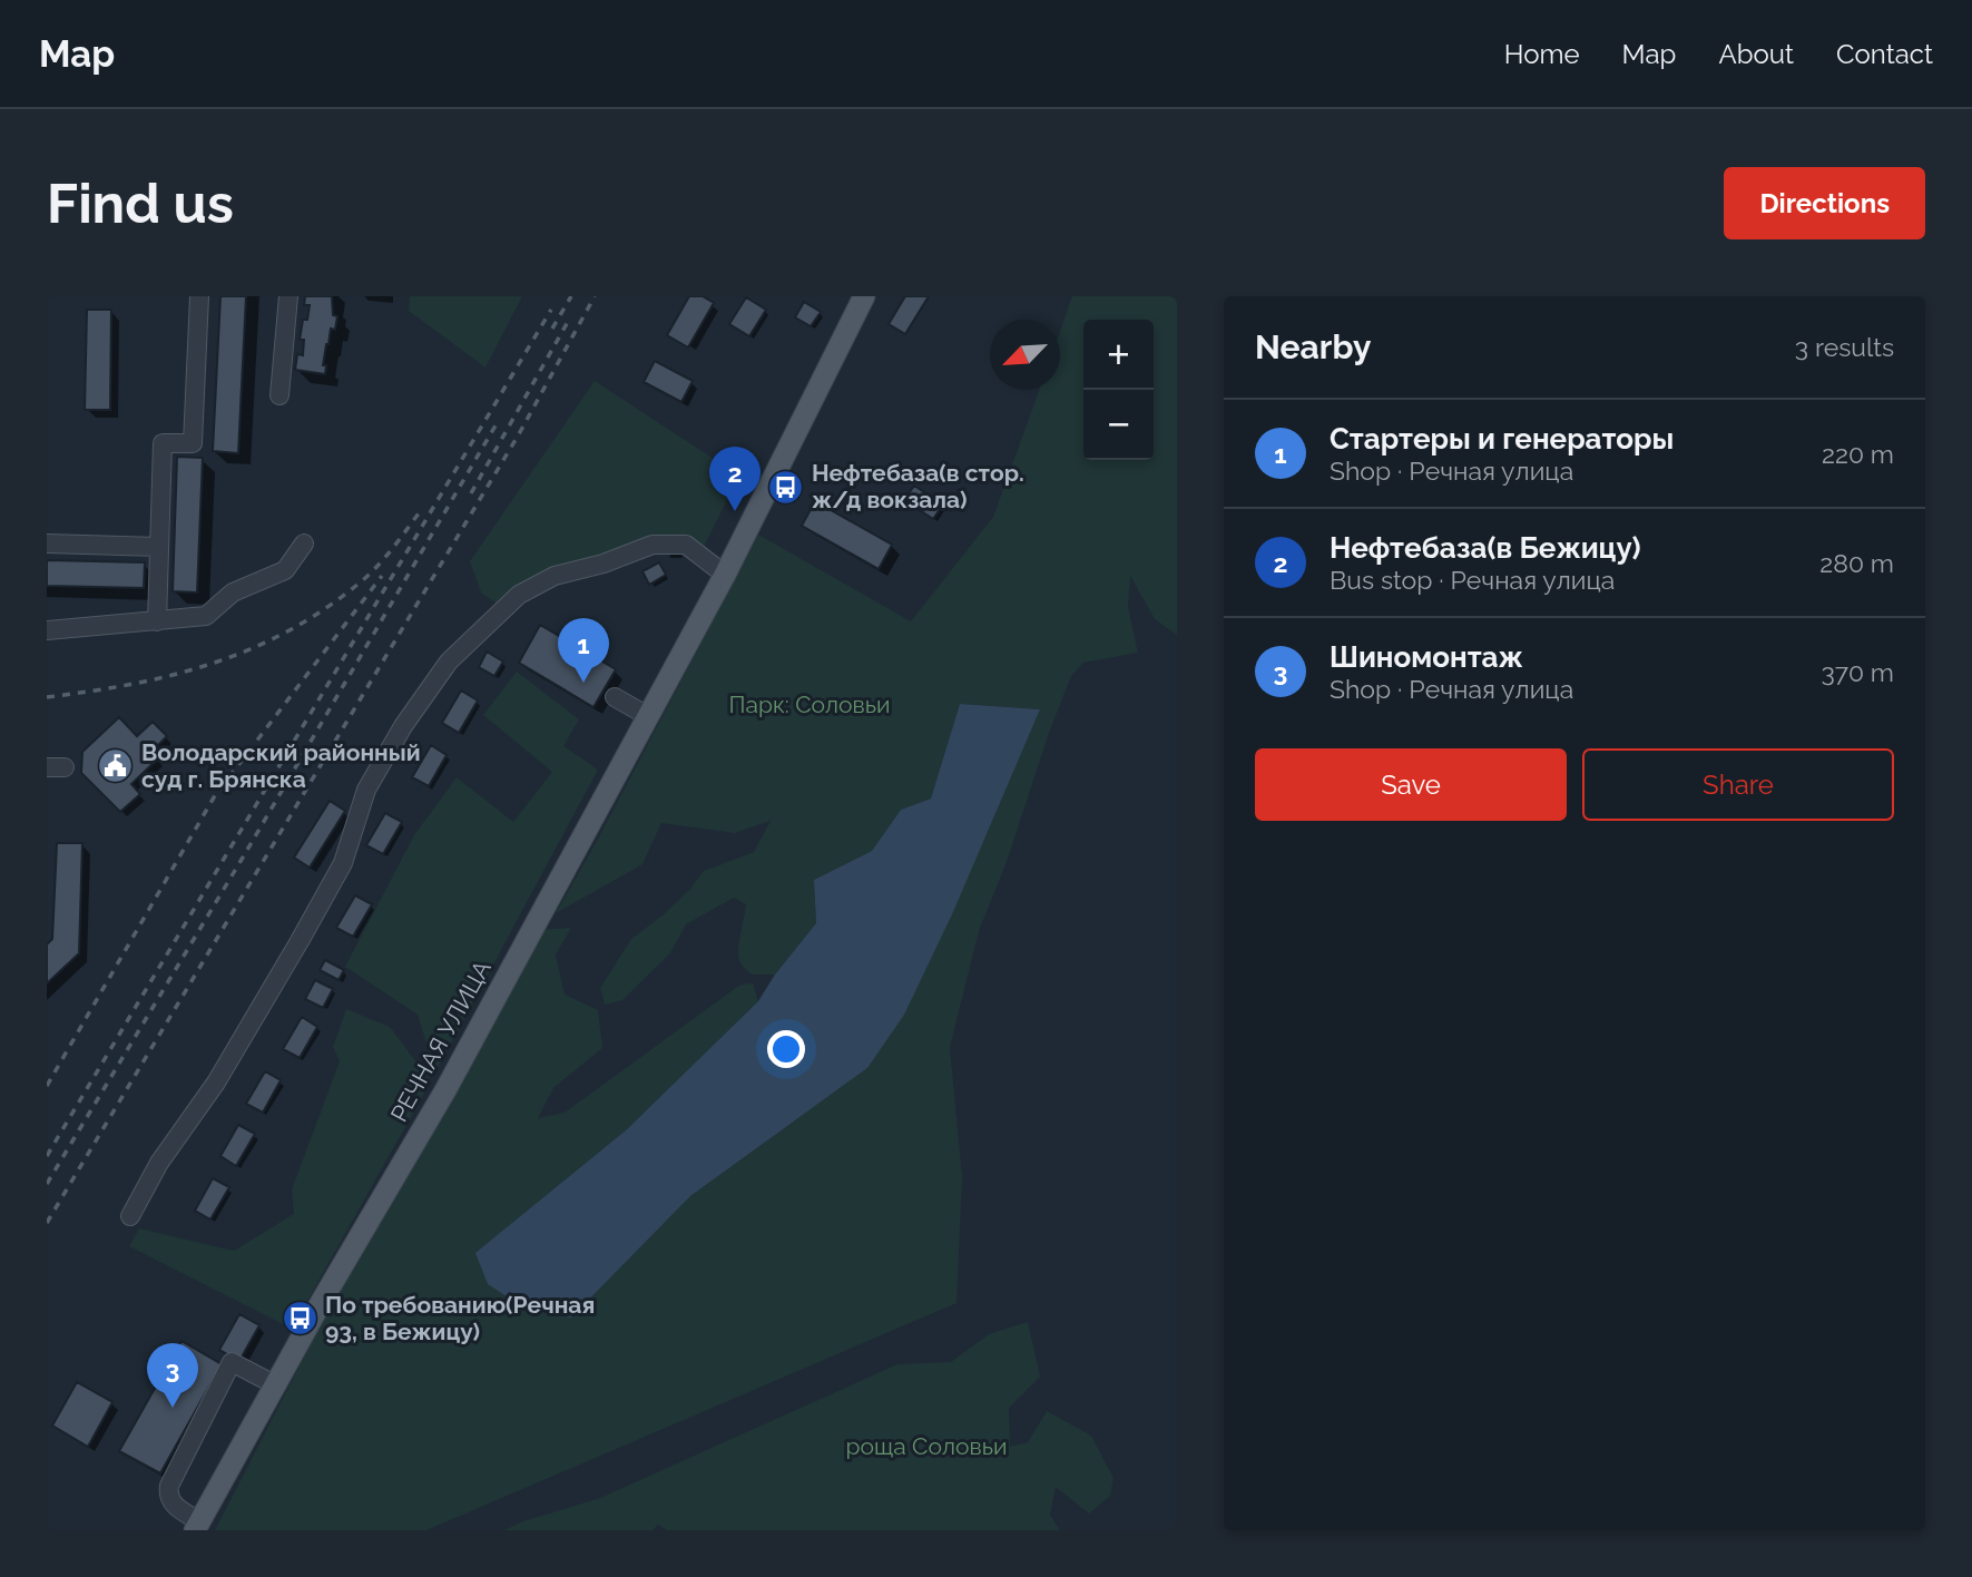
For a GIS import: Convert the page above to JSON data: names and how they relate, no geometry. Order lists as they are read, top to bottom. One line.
{"streets":{"main road":["РЕЧНАЯ УЛИЦА"]},"parks":["Парк: Соловьи","роща Соловьи"],"places":{"bus stop":["Нефтебаза(в стор. ж/д вокзала)","По требованию(Речная 93, в Бежицу)"],"public building":["Володарский районный суд г. Брянска"]},"north":"bottom left","page":{"header":"Map","nav":["Home","Map","About","Contact"],"buttons":["Directions",["Save","Share"]],"title":"Find us","heading":["Nearby","3 results"],"map_buttons":["+","−"],"list":[{"mark":"1","name":"Стартеры и генераторы","note":"Shop · Речная улица","value":"220 m"},{"mark":"2","name":"Нефтебаза(в Бежицу)","note":"Bus stop · Речная улица","value":"280 m"},{"mark":"3","name":"Шиномонтаж","note":"Shop · Речная улица","value":"370 m"}],"pins":["2","1","3"]}}
